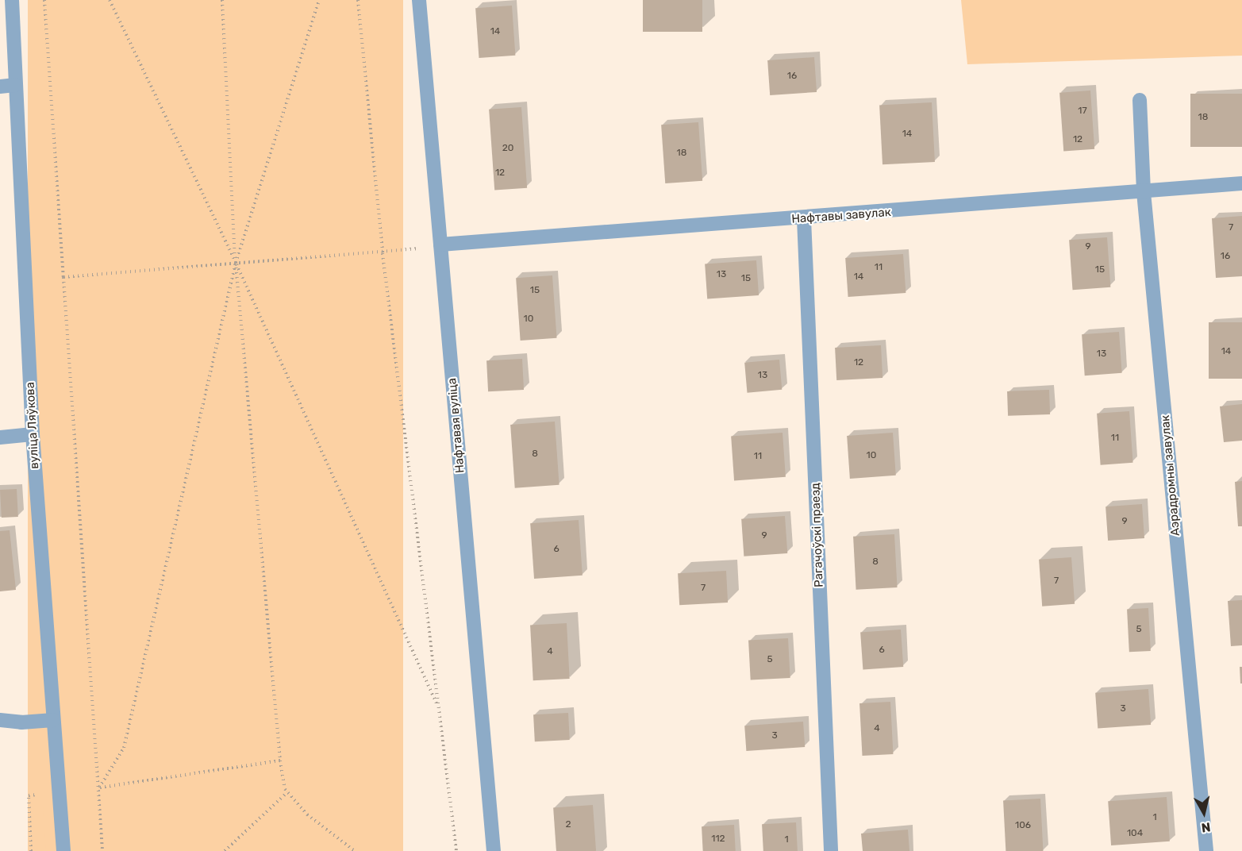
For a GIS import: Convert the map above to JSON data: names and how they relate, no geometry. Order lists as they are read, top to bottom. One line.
{"streets":{"street":["Нафтавы завулак","вуліца Ляўкова","Нафтавая вуліца","Аэрадромны завулак","Рагачоўскі праезд"]},"crossings":[["Нафтавы завулак","Нафтавая вуліца"],["Нафтавы завулак","Аэрадромны завулак"],["Нафтавы завулак","Рагачоўскі праезд"]],"house_numbers":["14","16","17","18","14","12","20","18","12","7","9","16","11","15","13","14","15","15","10","14","13","12","13","11","8","10","11","9","9","6","8","7","7","5","6","4","5","3","4","3","1","2","106","104","112","1"],"north":"bottom"}
